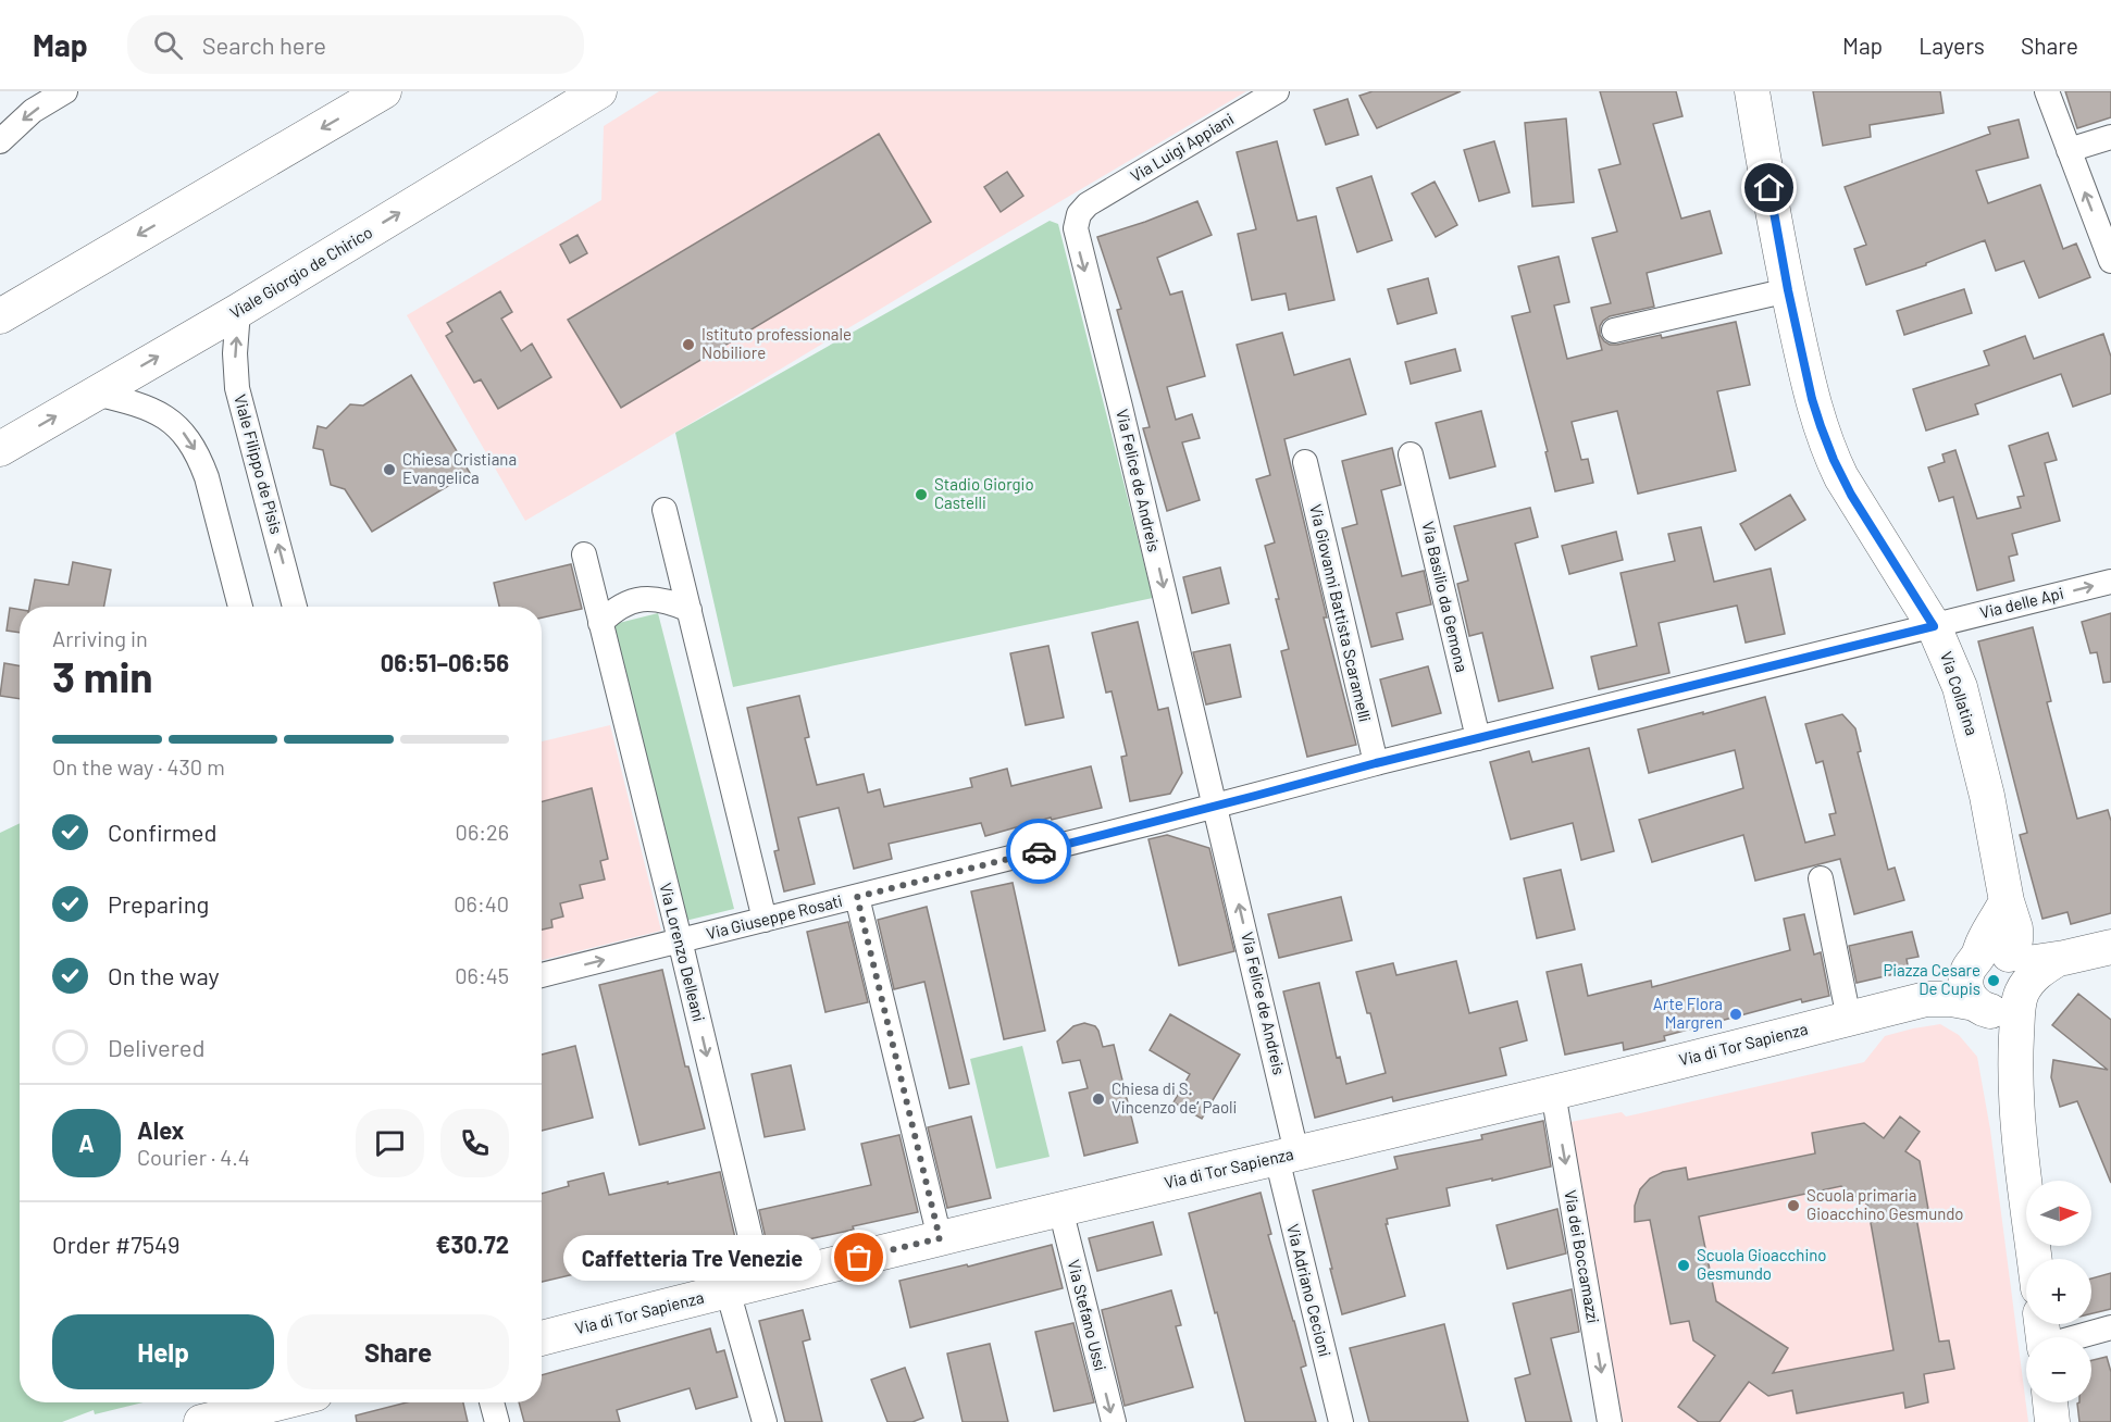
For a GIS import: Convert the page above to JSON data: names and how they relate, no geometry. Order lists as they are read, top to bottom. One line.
{"streets":{"street":["Via Luigi Appiani","Viale Giorgio de Chirico","Viale Filippo de Pisis","Via Felice de Andreis","Via Basilio da Gemona","Via delle Api","Via Giovanni Battista Scaramelli","Via Collatina","Via Giuseppe Rosati","Via Lorenzo Delleani","Via di Tor Sapienza","Via dei Boccamazzi","Via Adriano Cecioni","Via Stefano Ussi"]},"crossings":[["Via Luigi Appiani","Via Felice de Andreis"],["Viale Giorgio de Chirico","Viale Filippo de Pisis"],["Via Felice de Andreis","Via Giuseppe Rosati"],["Via Felice de Andreis","Via di Tor Sapienza"],["Via Felice de Andreis","Via Adriano Cecioni"],["Via delle Api","Via Collatina"],["Via Giovanni Battista Scaramelli","Via Giuseppe Rosati"],["Via Giuseppe Rosati","Via Lorenzo Delleani"],["Via Lorenzo Delleani","Via di Tor Sapienza"],["Via di Tor Sapienza","Via dei Boccamazzi"],["Via di Tor Sapienza","Via Adriano Cecioni"],["Via di Tor Sapienza","Via Stefano Ussi"]],"one_way":["Viale Filippo de Pisis","Via delle Api","Via dei Boccamazzi","Via Stefano Ussi"],"places":["Istituto professionale Nobiliore","Chiesa Cristiana Evangelica","Stadio Giorgio Castelli","Piazza Cesare De Cupis","Arte Flora Margren","Chiesa di S. Vincenzo de’ Paoli","Scuola primaria Gioacchino Gesmundo","Caffetteria Tre Venezie","Scuola Gioacchino Gesmundo"],"north":"right","page":{"header":"Map","search":"Search here","nav":["Map","Layers","Share"],"heading":["3 min","Arriving in","06:51–06:56"],"panel":["Alex","Courier · 4.4","Order #7549","€30.72"],"bar":"On the way · 430 m","list":[["Confirmed","06:26"],["Preparing","06:40"],["On the way","06:45"],"Delivered"],"round":"A","map_buttons":["+","−"],"bubble":"Caffetteria Tre Venezie","buttons":["Help","Share"]}}
